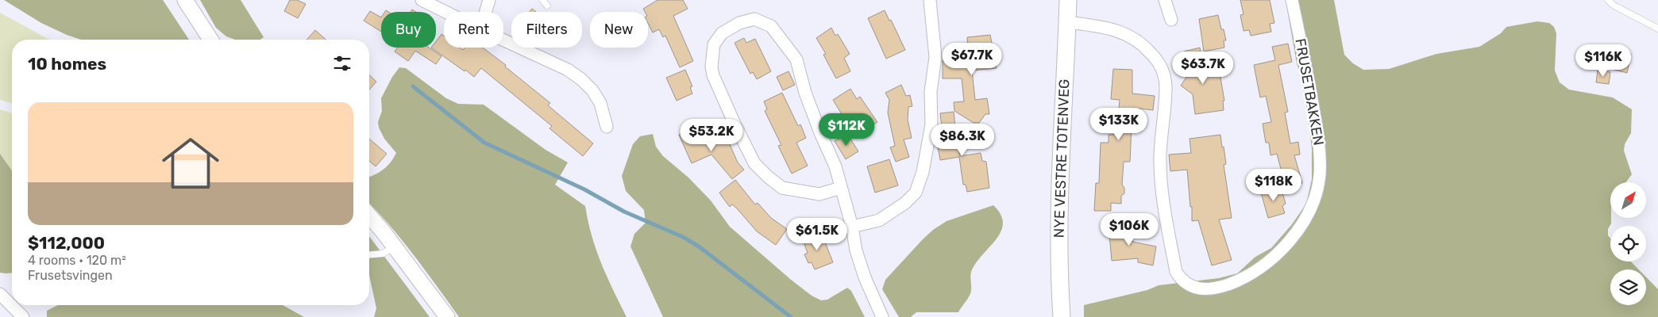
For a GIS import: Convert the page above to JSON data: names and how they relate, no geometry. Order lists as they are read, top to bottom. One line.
{"streets":{"main road":["NYE VESTRE TOTENVEG"],"street":["FRUSETBAKKEN"]},"crossings":[["FRUSETBAKKEN","NYE VESTRE TOTENVEG"]],"north":"top right","page":{"chip":["Buy","Rent","Filters","New"],"heading":"10 homes","price":["$67.7K","$116K","$63.7K","$133K","$112K","$53.2K","$86.3K","$118K","$106K","$61.5K"],"list":[{"name":"$112,000","note":"4 rooms · 120 m² · Frusetsvingen"}]}}
